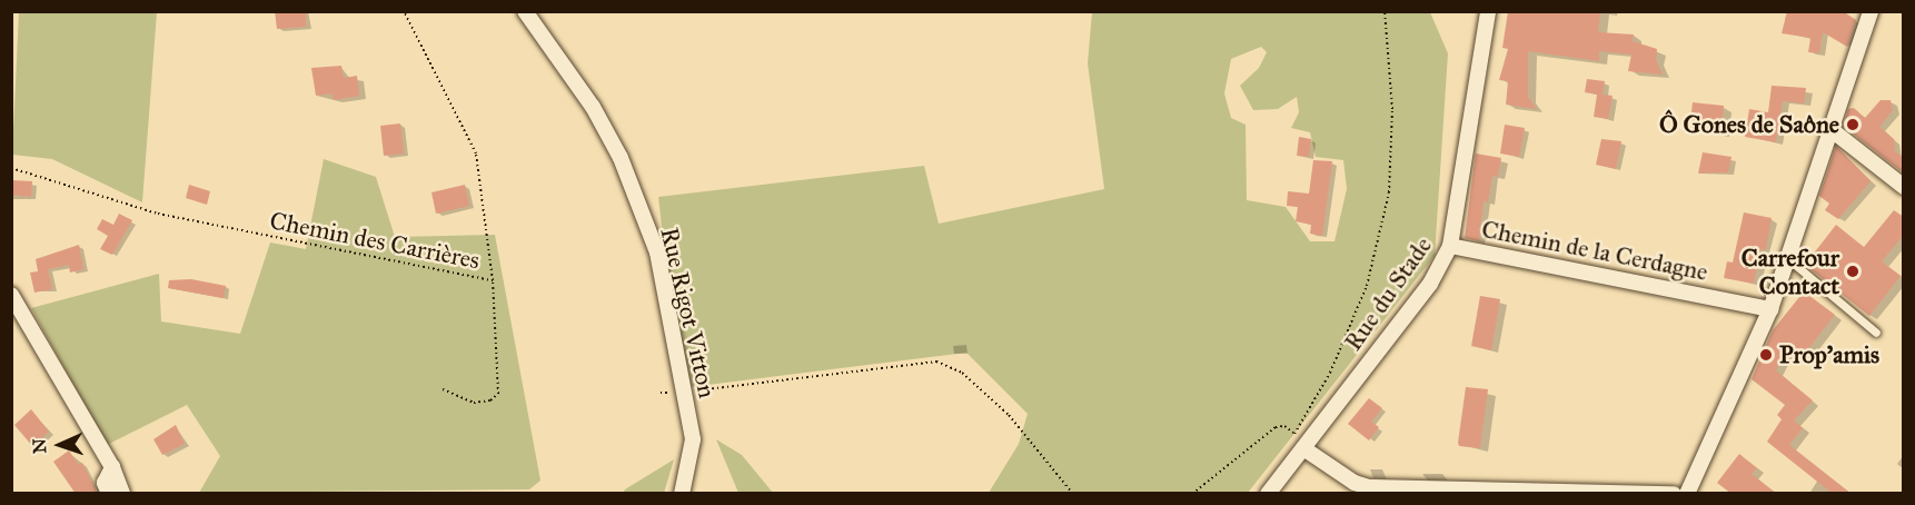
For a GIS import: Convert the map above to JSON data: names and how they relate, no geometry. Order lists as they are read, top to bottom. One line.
{"streets":{"street":["Chemin de la Cerdagne","Rue du Stade","Rue Rigot Vitton"],"path":["Chemin des Carrières"]},"crossings":[["Chemin de la Cerdagne","Rue du Stade"]],"places":["Ô Gones de Saône","Carrefour Contact","Prop'amis"],"north":"left"}
